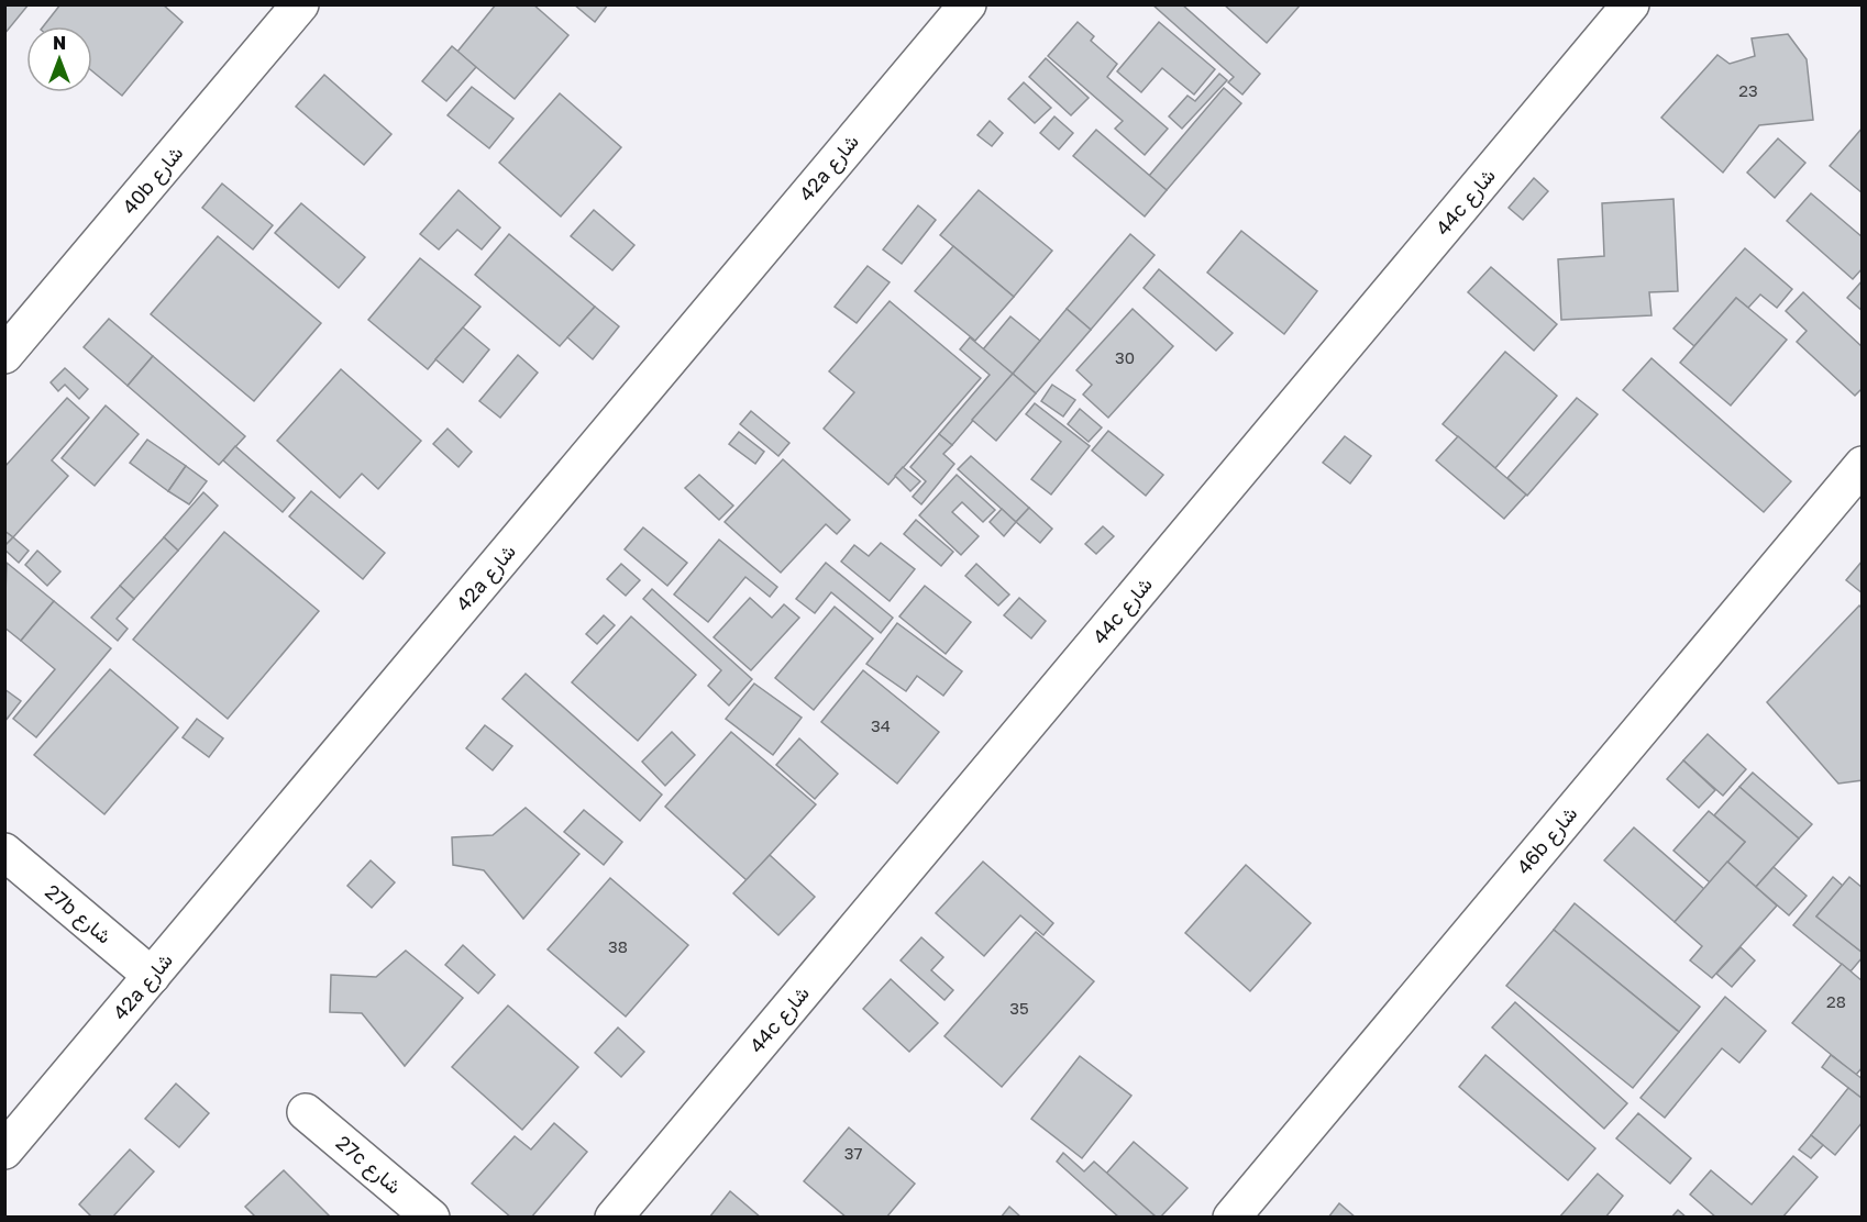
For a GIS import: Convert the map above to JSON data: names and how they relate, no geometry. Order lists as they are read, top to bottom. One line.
{"streets":{"street":["42a شارع","40b شارع","44c شارع","46b شارع","27b شارع","27c شارع"]},"crossings":[["42a شارع","27b شارع"]],"house_numbers":["23","30","34","38","28","35","37"],"north":"top"}
